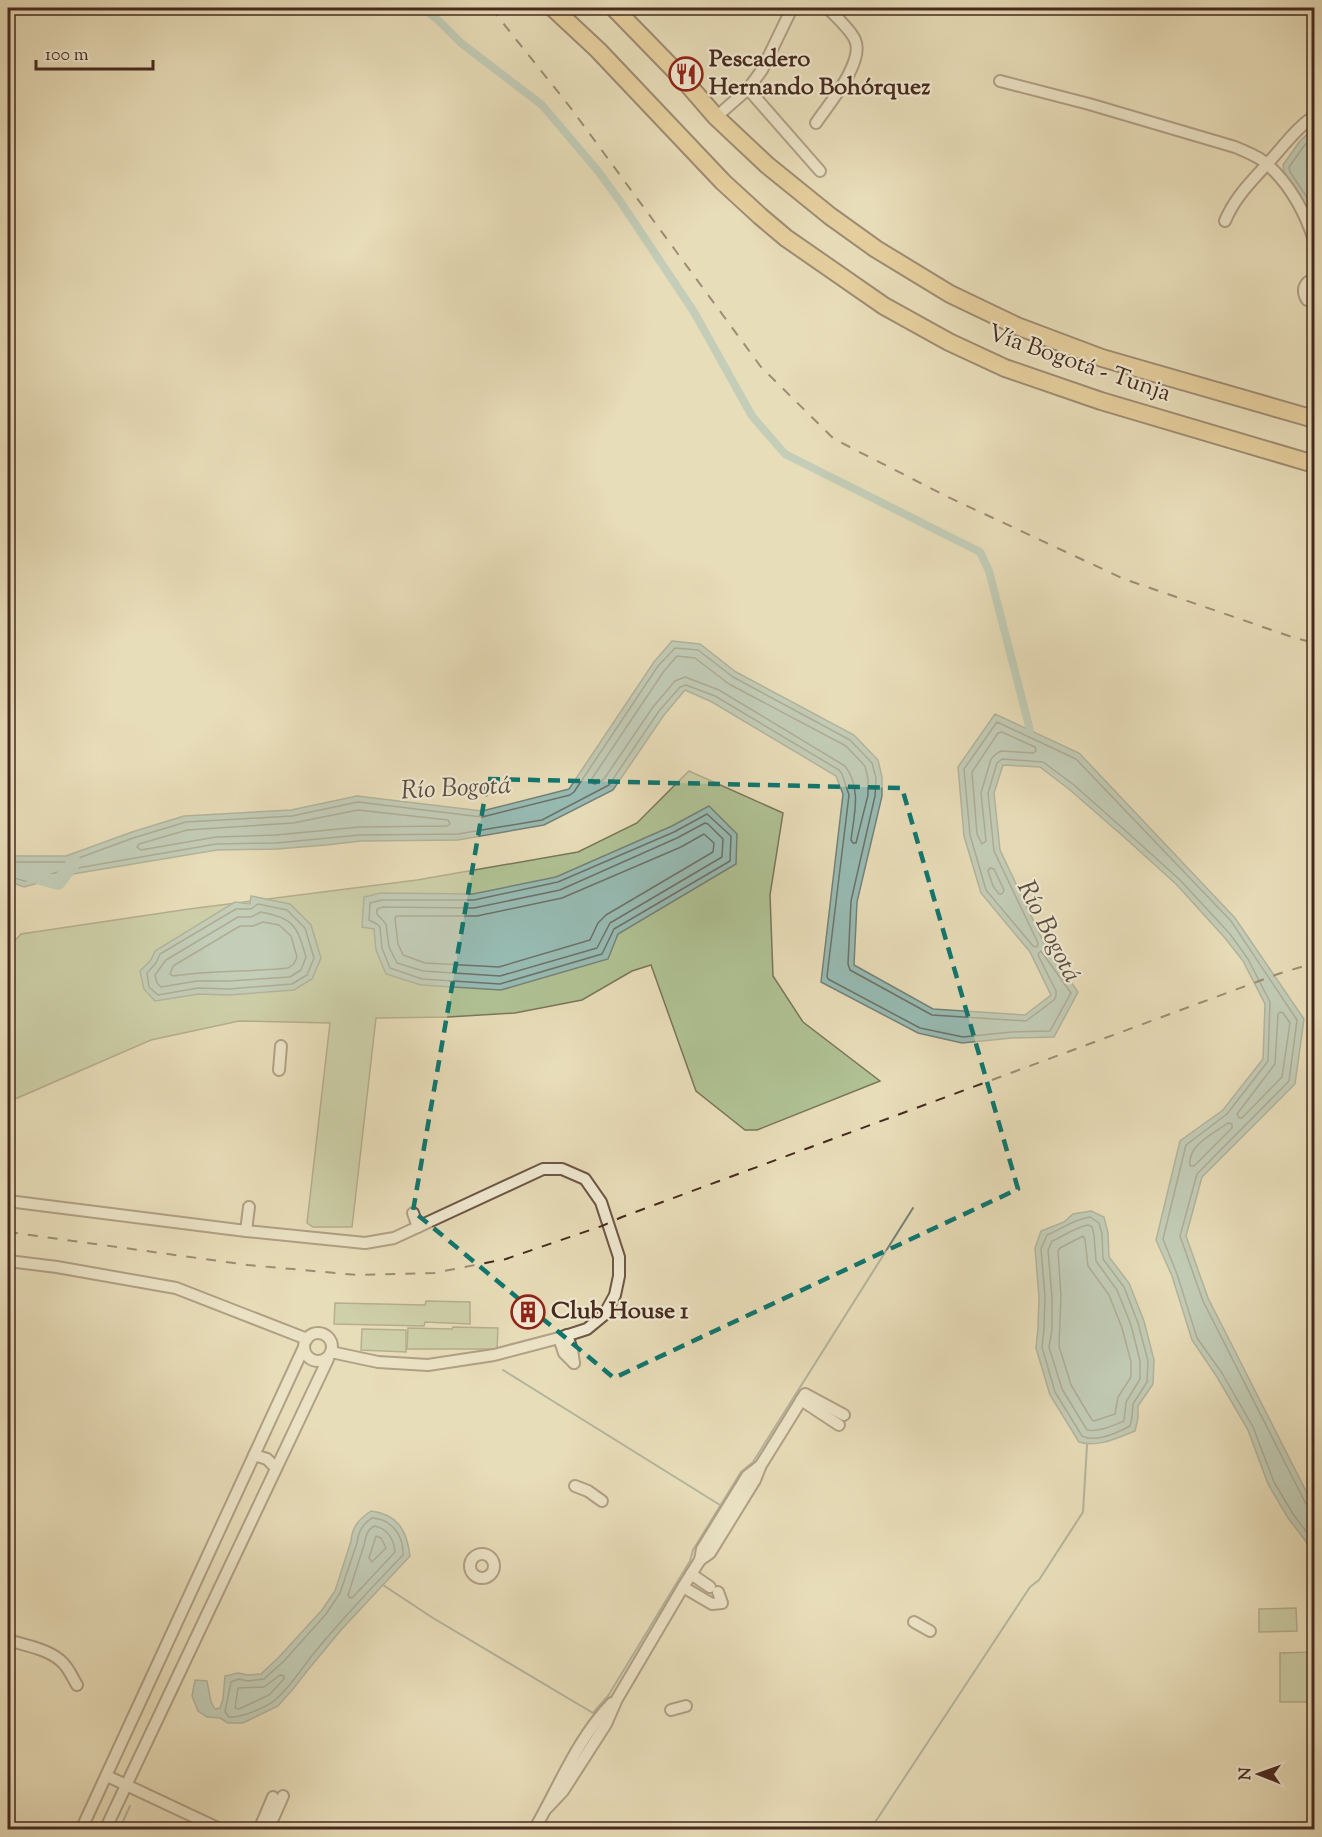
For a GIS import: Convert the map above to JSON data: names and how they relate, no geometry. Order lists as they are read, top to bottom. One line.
{"streets":{"highway":["Vía Bogotá - Tunja"]},"water":["Río Bogotá"],"places":{"restaurant":["Pescadero Hernando Bohórquez"],"building":["Club House 1"]},"scale_bar":"100 m","north":"left"}
